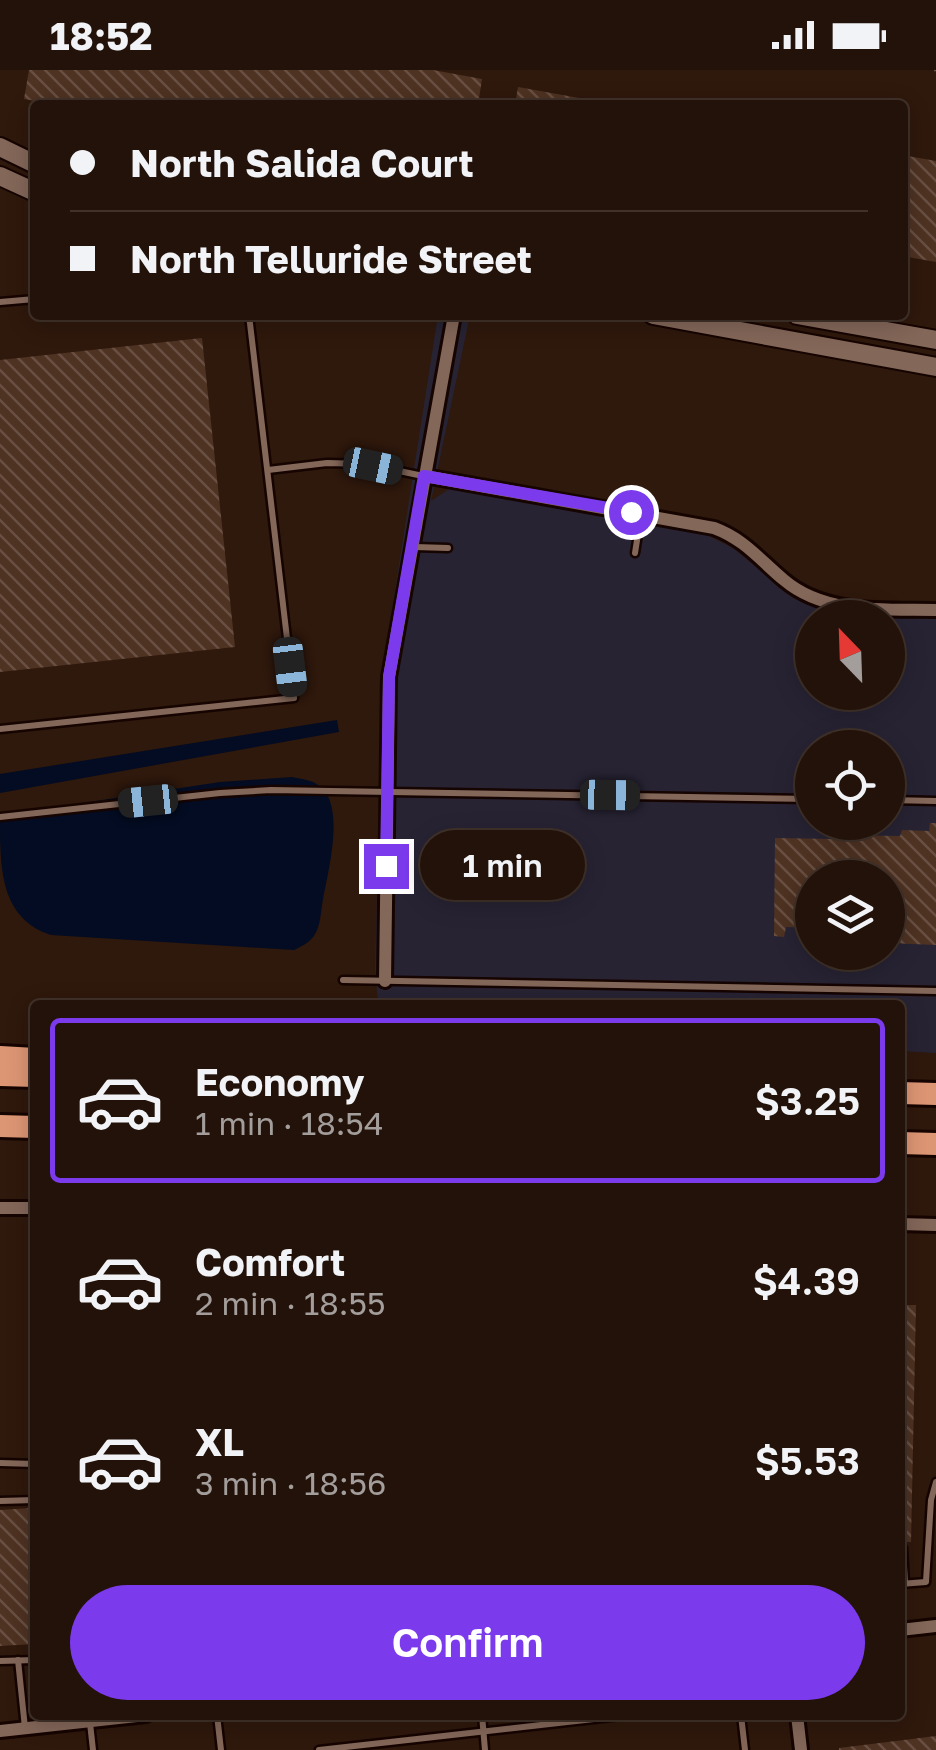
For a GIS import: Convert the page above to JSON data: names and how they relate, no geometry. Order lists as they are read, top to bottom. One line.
{"north":"top left","page":{"status":"18:52","banner":["North Salida Court","North Telluride Street"],"bubble":"1 min","list":[{"name":"Economy","note":"1 min · 18:54","value":"$3.25"},{"name":"Comfort","note":"2 min · 18:55","value":"$4.39"},{"name":"XL","note":"3 min · 18:56","value":"$5.53"}],"buttons":"Confirm"}}
